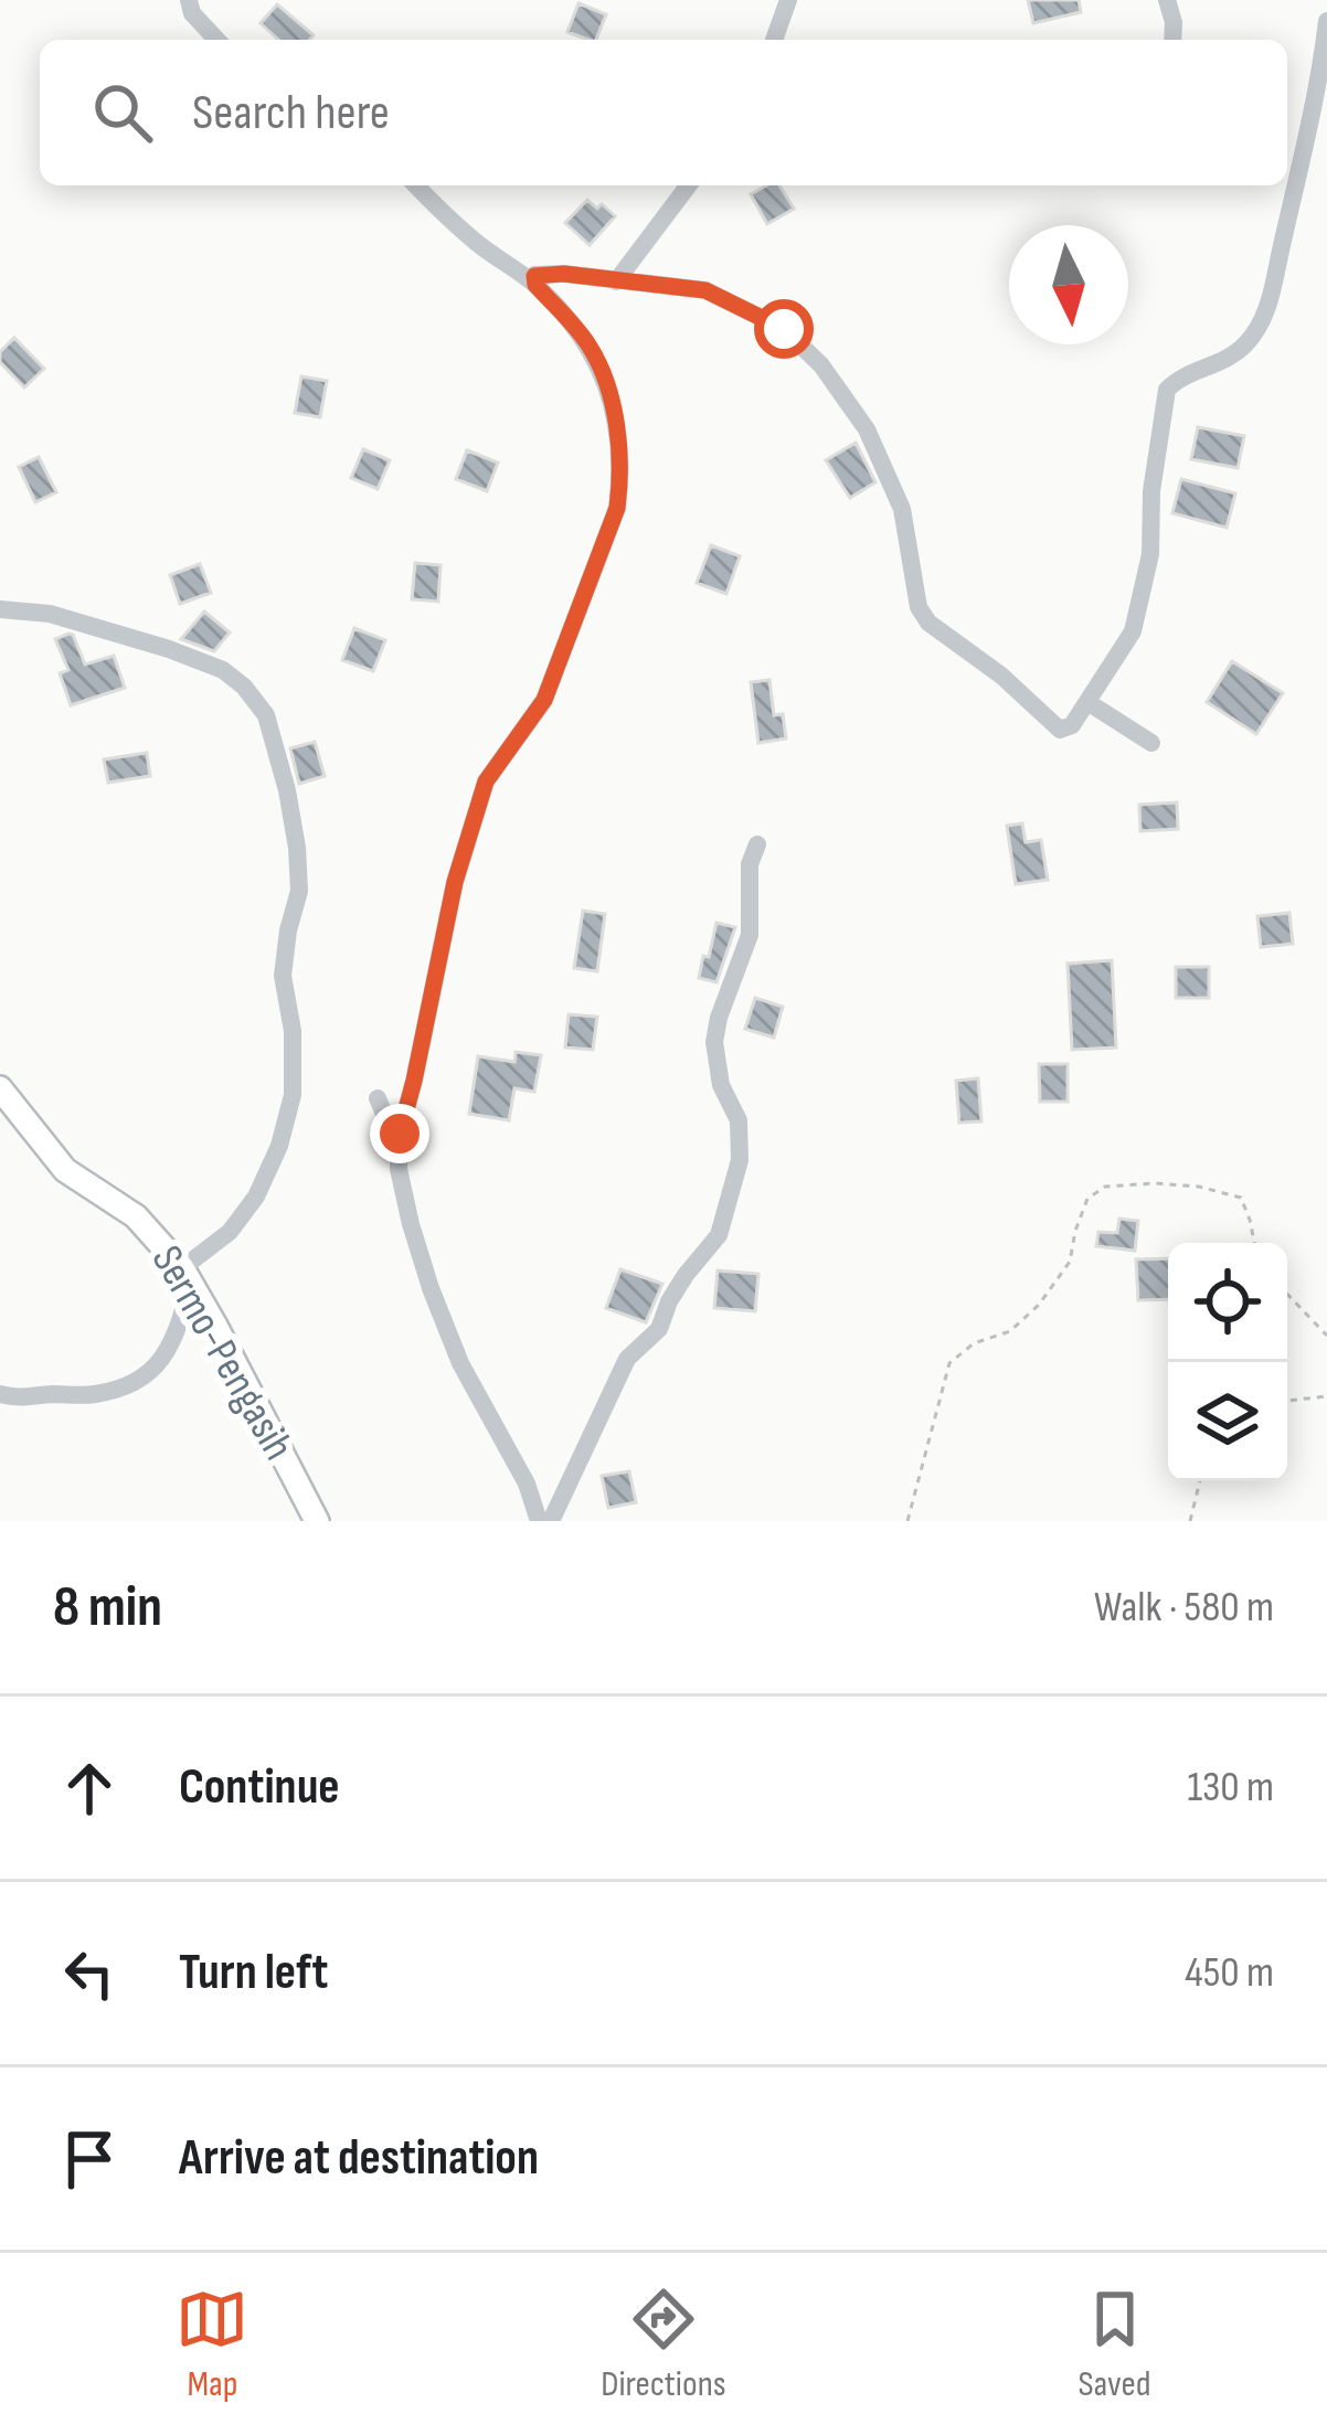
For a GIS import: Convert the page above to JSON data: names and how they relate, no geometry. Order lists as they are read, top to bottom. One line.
{"streets":{"main road":["Sermo-Pengasih"]},"north":"bottom","page":{"search":"Search here","heading":["8 min","Walk · 580 m"],"list":[["Continue","130 m"],["Turn left","450 m"],"Arrive at destination"],"nav":["Map","Directions","Saved"]}}
